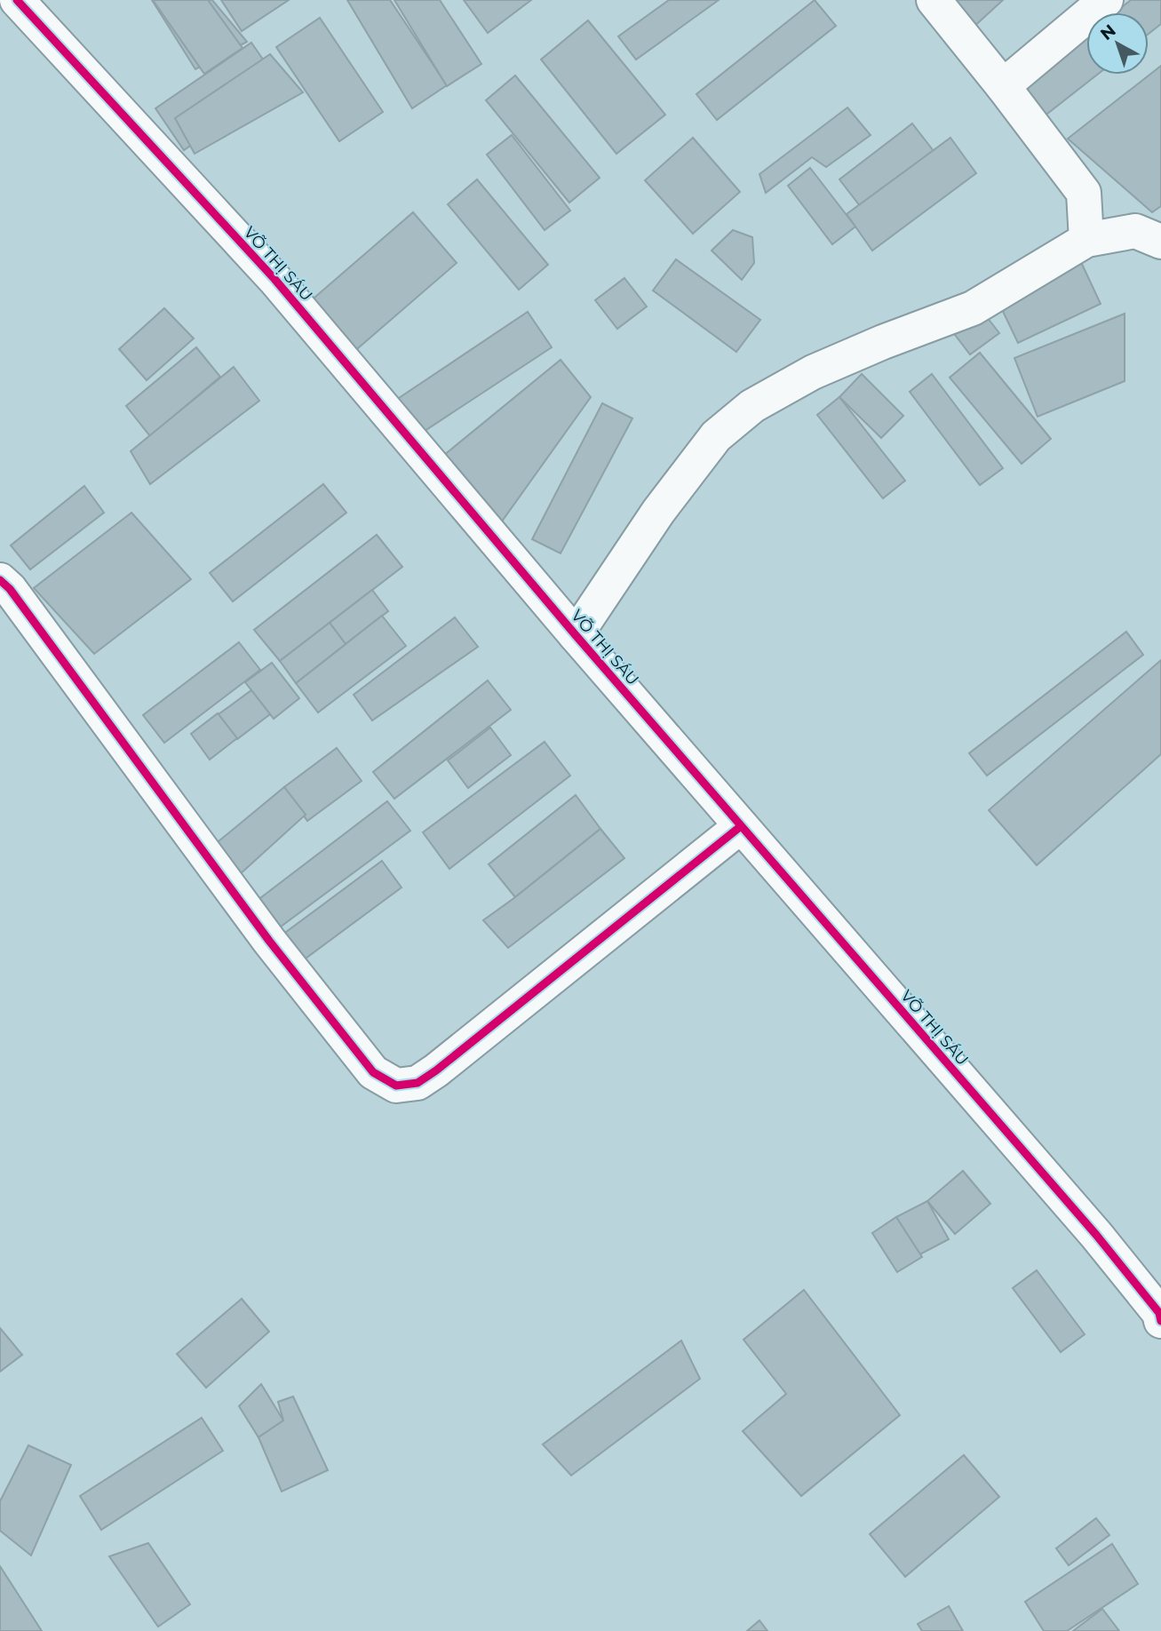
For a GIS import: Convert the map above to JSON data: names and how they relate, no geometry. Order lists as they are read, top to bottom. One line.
{"streets":{"street":["VÕ THỊ SÁU"]},"north":"top left"}
